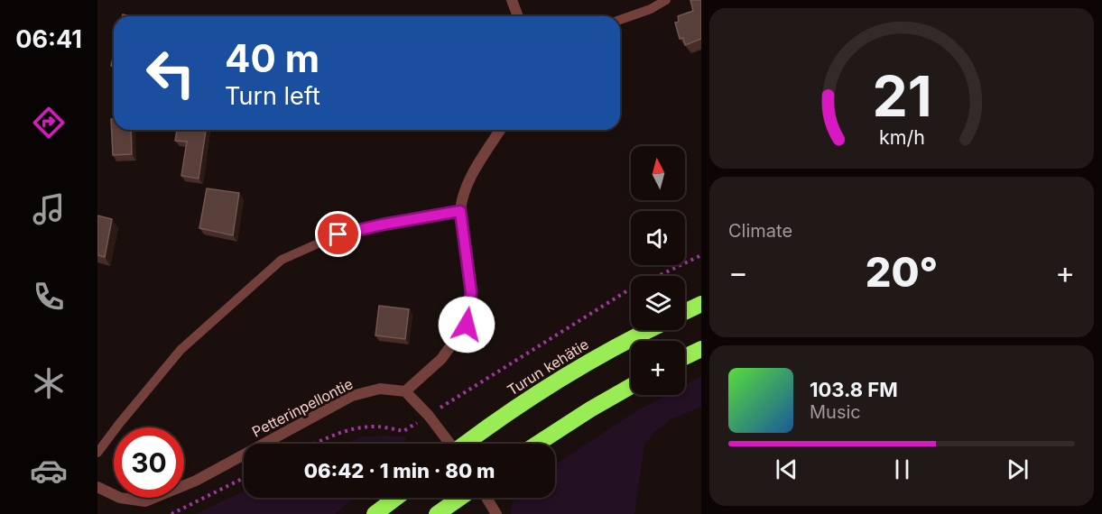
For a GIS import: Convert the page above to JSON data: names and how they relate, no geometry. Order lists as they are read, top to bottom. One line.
{"streets":{"highway":["Turun kehätie"],"street":["Petterinpellontie"]},"north":"top","page":{"tabs":"06:41","turn":["40 m","Turn left"],"map_buttons":"+","tile":"Climate","heat":["−","20°","+"],"song":["103.8 FM","Music"],"limit":"30","trip":"06:42 · 1 min · 80 m","gauge":["21","km/h"]}}
